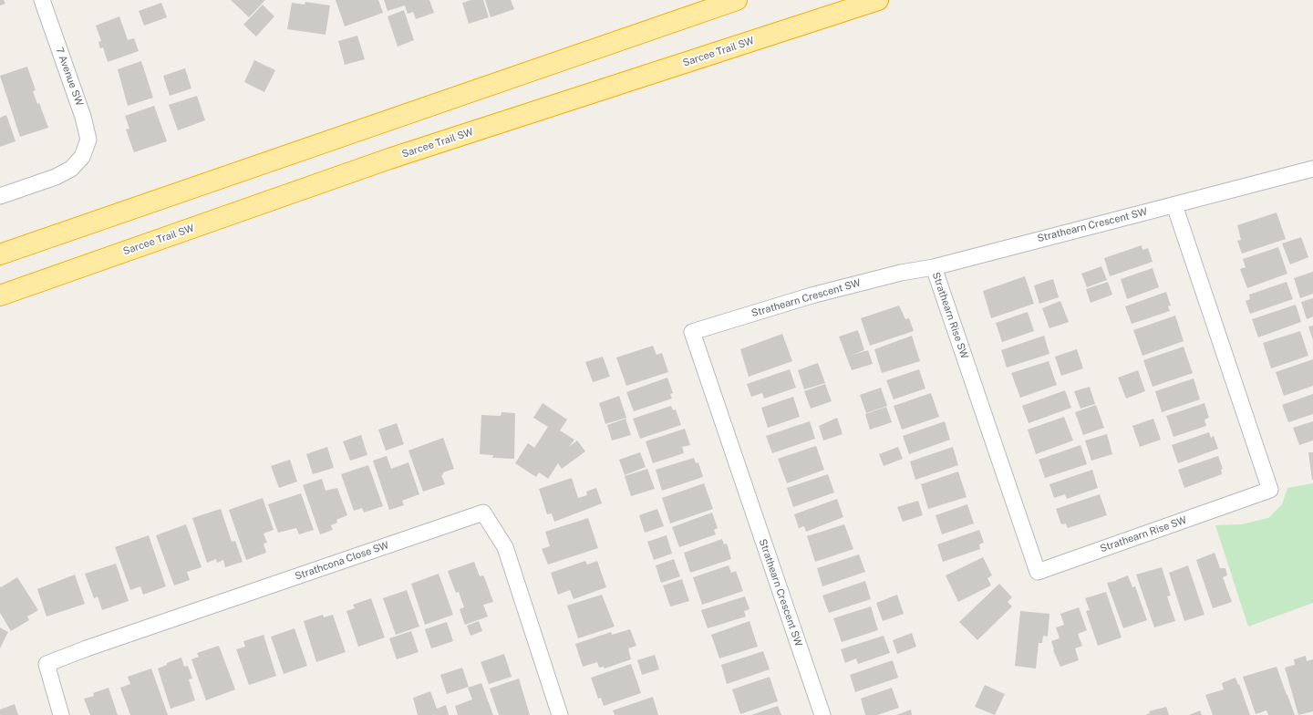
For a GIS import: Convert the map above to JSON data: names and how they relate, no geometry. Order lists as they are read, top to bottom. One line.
{"streets":{"highway":["Sarcee Trail SW"],"street":["7 Avenue SW","Strathearn Crescent SW","Strathearn Rise SW","Strathcona Close SW"]},"crossings":[["Strathearn Crescent SW","Strathearn Rise SW"]]}
